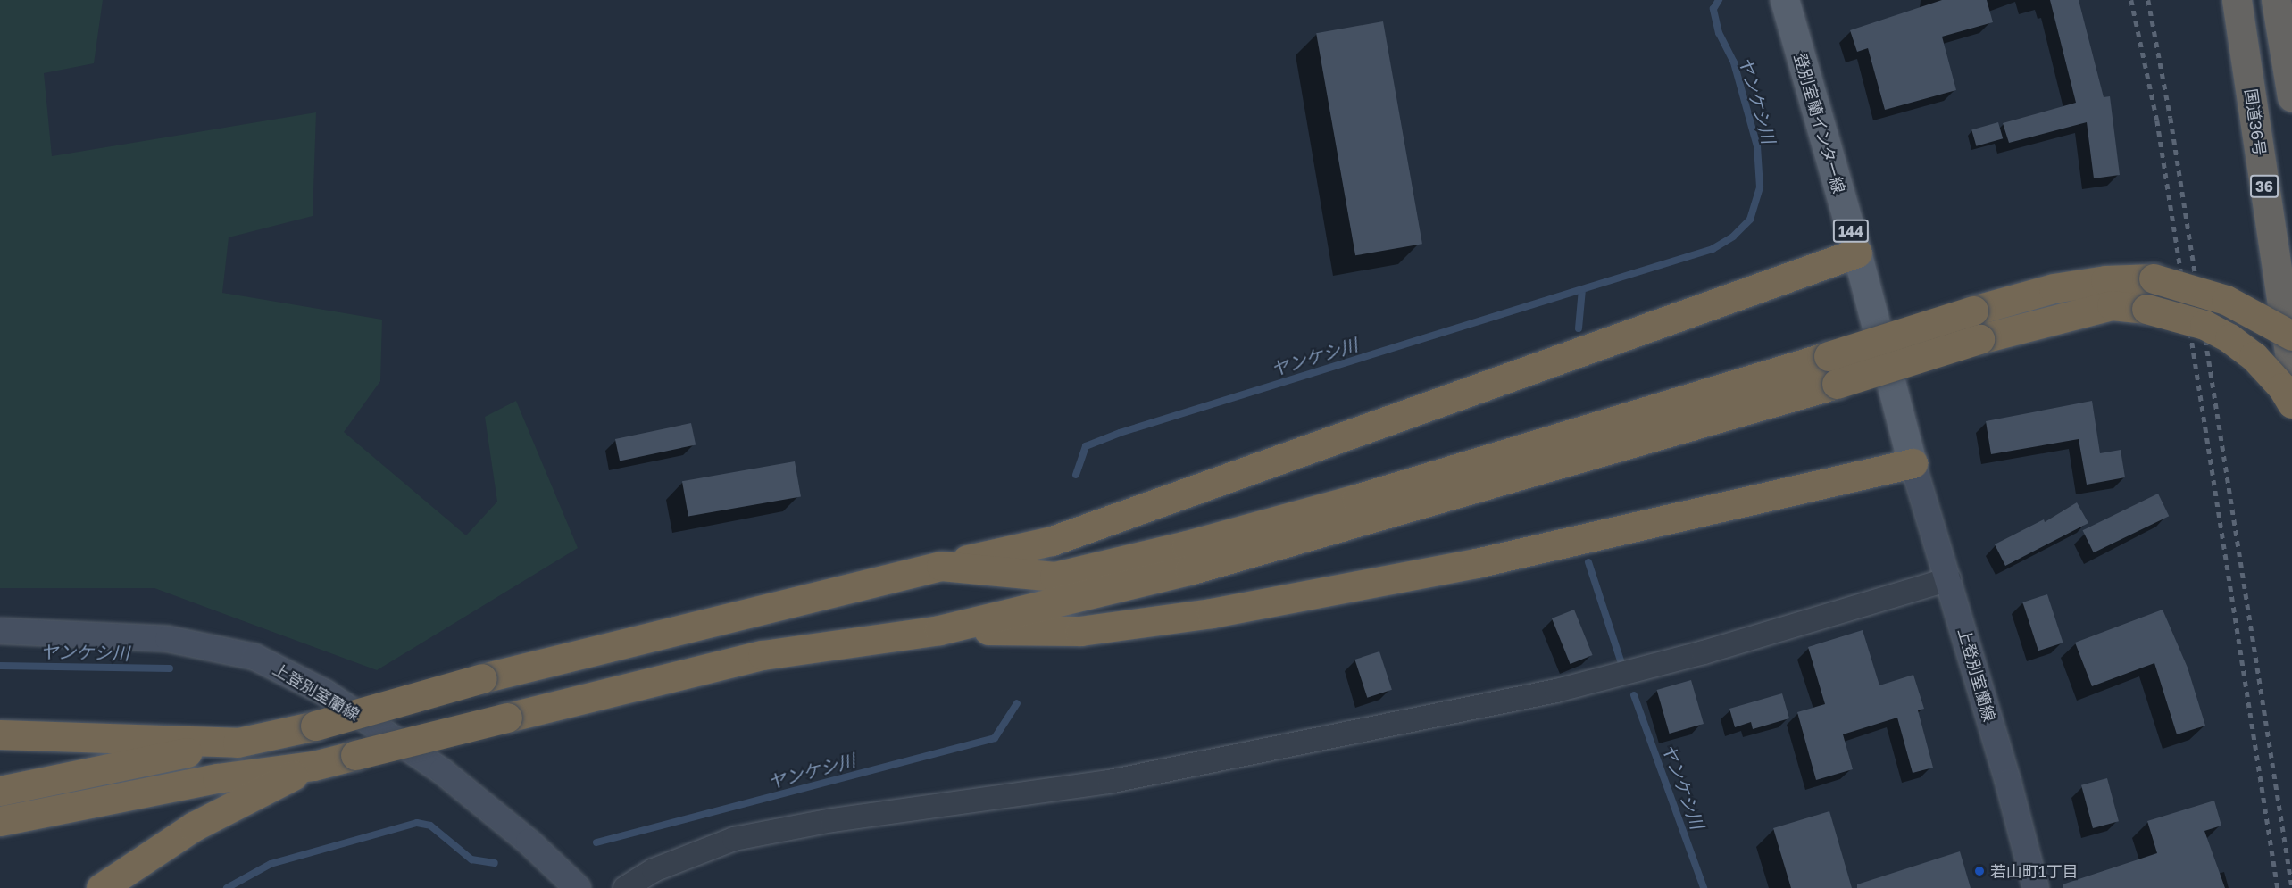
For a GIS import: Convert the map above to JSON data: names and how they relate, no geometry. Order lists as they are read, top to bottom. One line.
{"streets":{"highway":["国道36号","36"],"main road":["登別室蘭インター線","144","上登別室蘭線"]},"crossings":[["登別室蘭インター線","上登別室蘭線"]],"water":["ヤンケシ川"],"places":["若山町1丁目"]}
